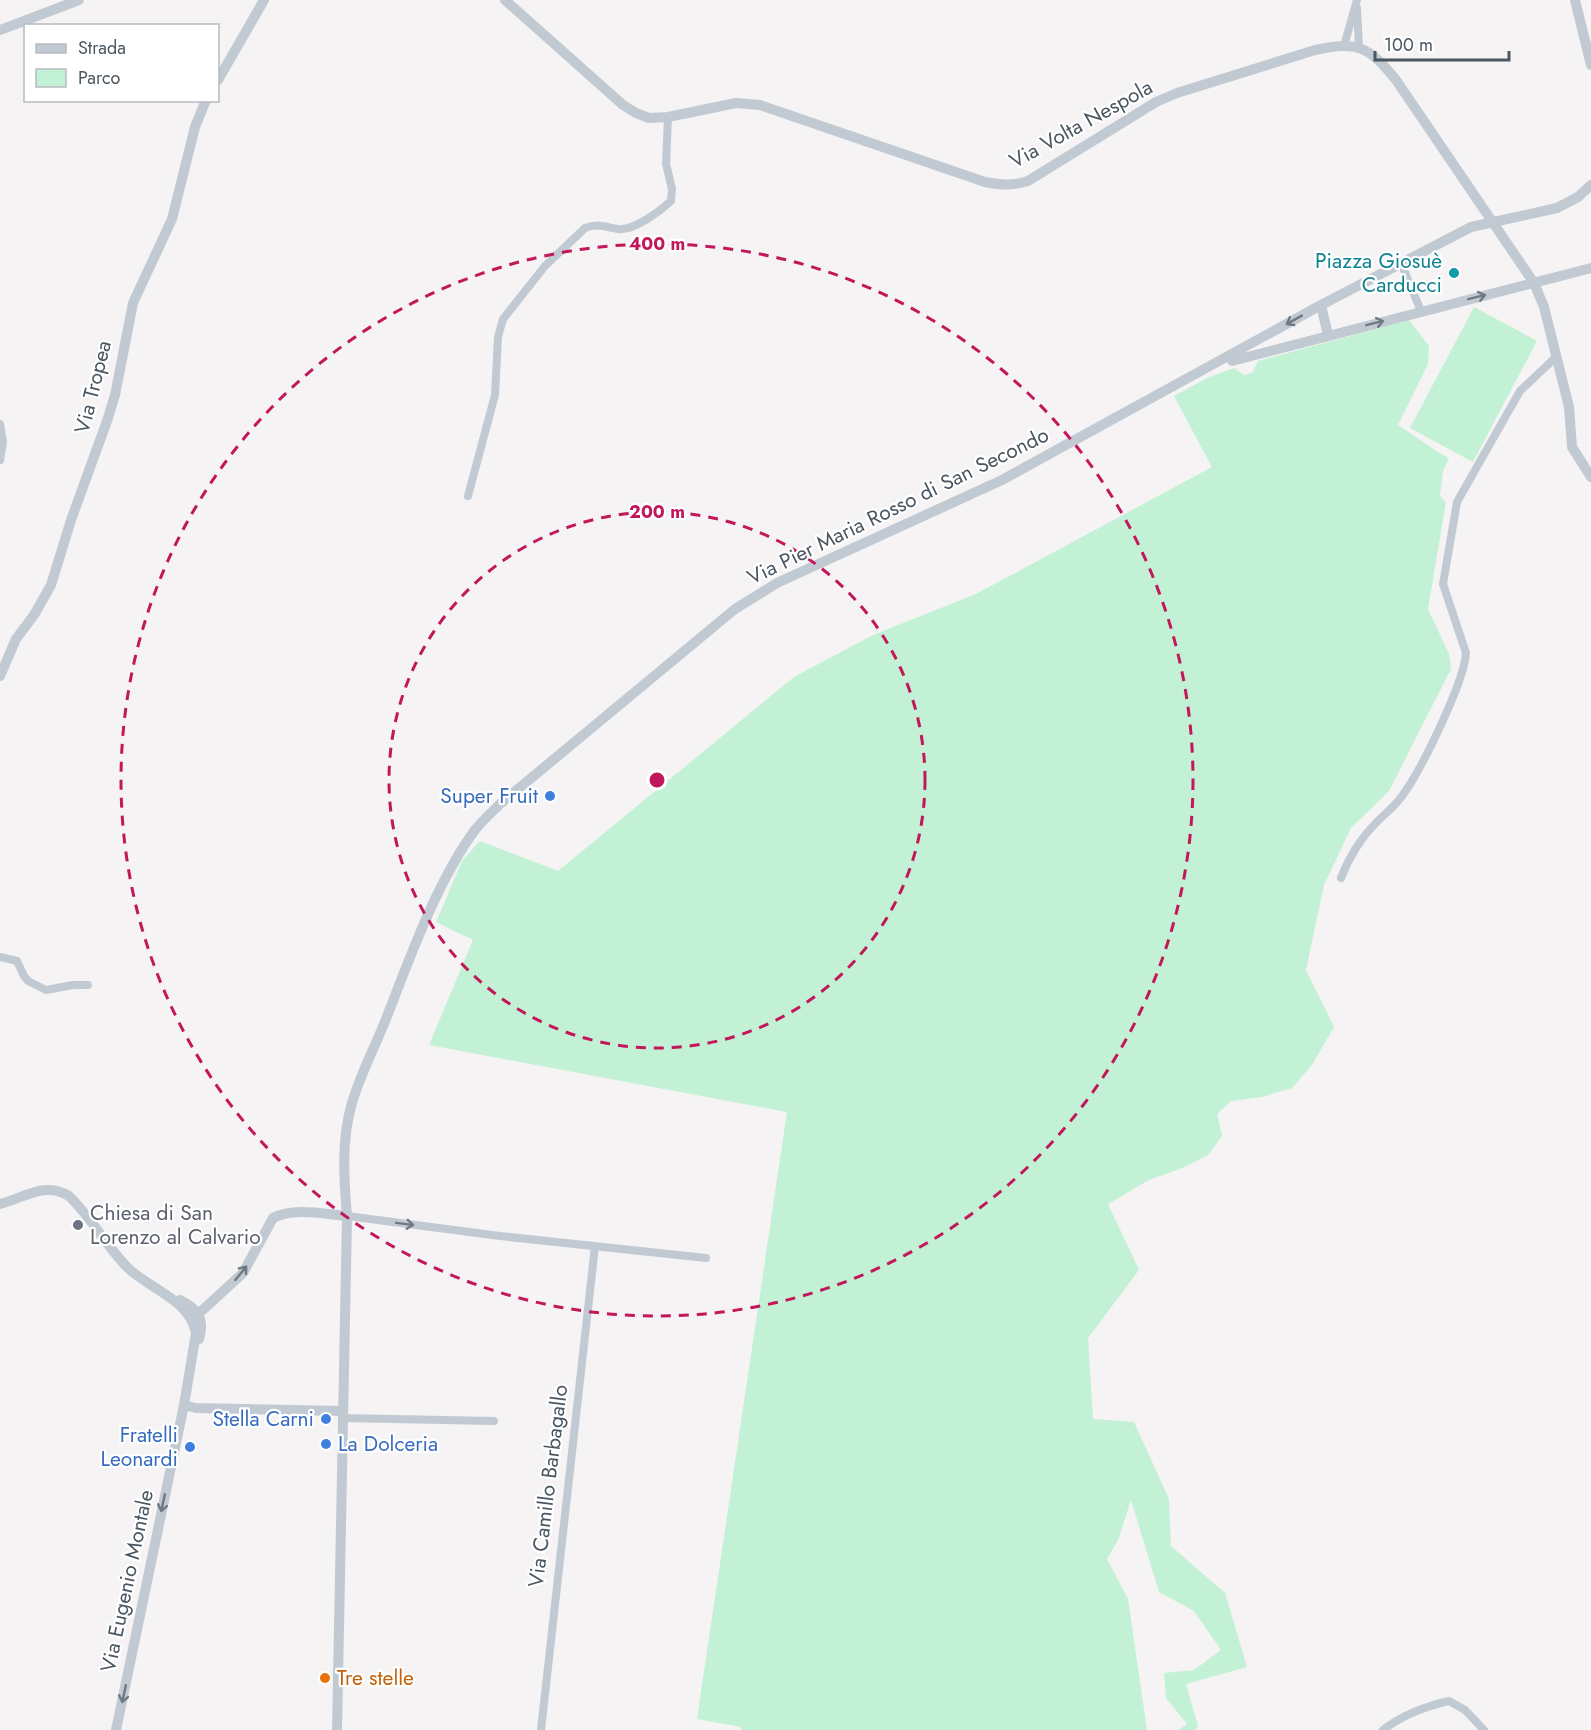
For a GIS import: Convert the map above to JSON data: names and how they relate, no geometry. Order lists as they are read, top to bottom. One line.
{"streets":{"street":["Via Volta Nespola","Via Tropea","Via Pier Maria Rosso di San Secondo","Via Camillo Barbagallo","Via Eugenio Montale"]},"one_way":["Via Eugenio Montale"],"places":["Piazza Giosuè Carducci","Super Fruit","Chiesa di San Lorenzo al Calvario","Stella Carni","La Dolceria","Fratelli Leonardi","Tre stelle"],"legend":["Strada","Parco"],"scale_bar":"100 m","rings":["400 m","200 m"]}
